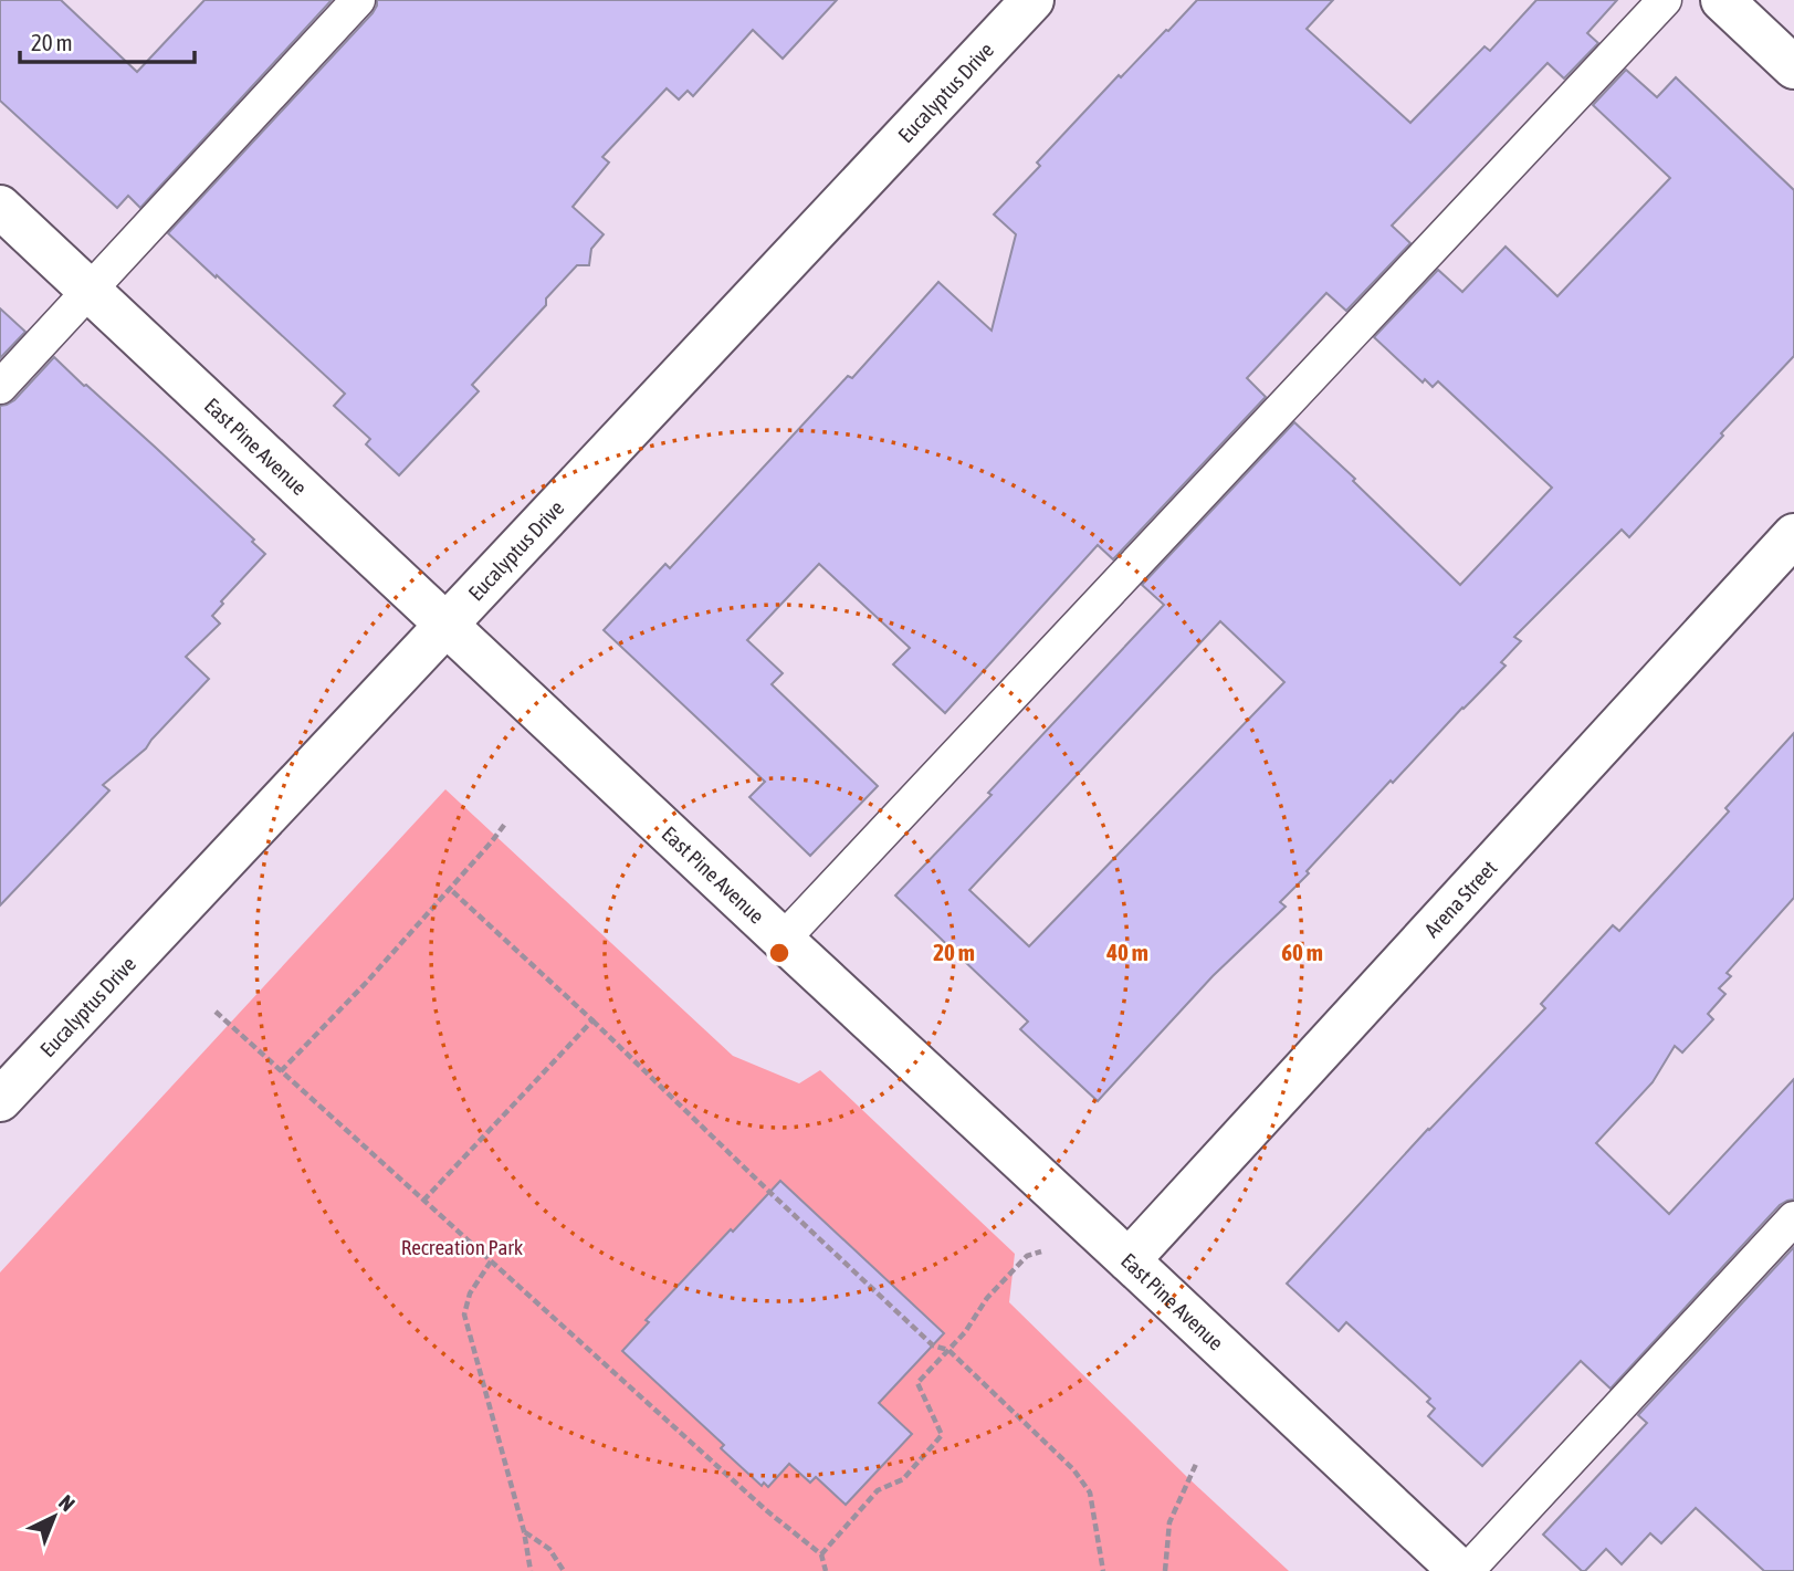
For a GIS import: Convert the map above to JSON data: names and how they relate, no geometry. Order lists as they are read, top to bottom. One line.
{"streets":{"street":["Eucalyptus Drive","East Pine Avenue","Arena Street"]},"crossings":[["Eucalyptus Drive","East Pine Avenue"],["East Pine Avenue","Arena Street"]],"parks":["Recreation Park"],"scale_bar":"20 m","north":"top right","rings":["20 m","40 m","60 m"]}
